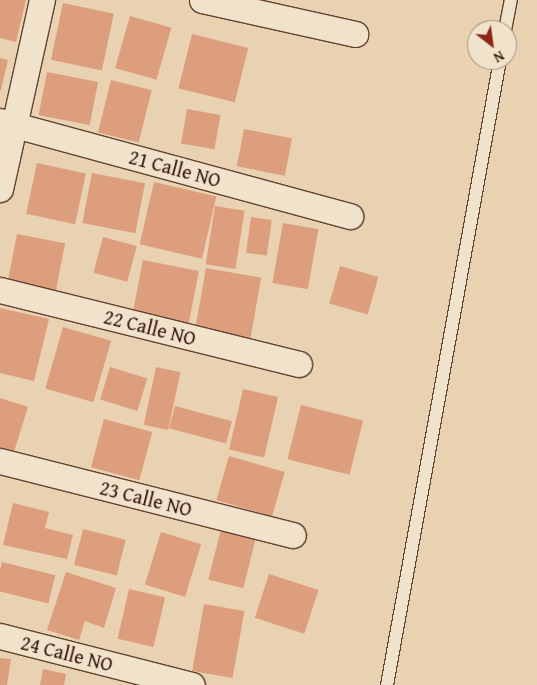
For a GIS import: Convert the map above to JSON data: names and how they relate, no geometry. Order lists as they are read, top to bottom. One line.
{"streets":{"street":["21 Calle NO","22 Calle NO","23 Calle NO","24 Calle NO"]},"north":"bottom right"}
